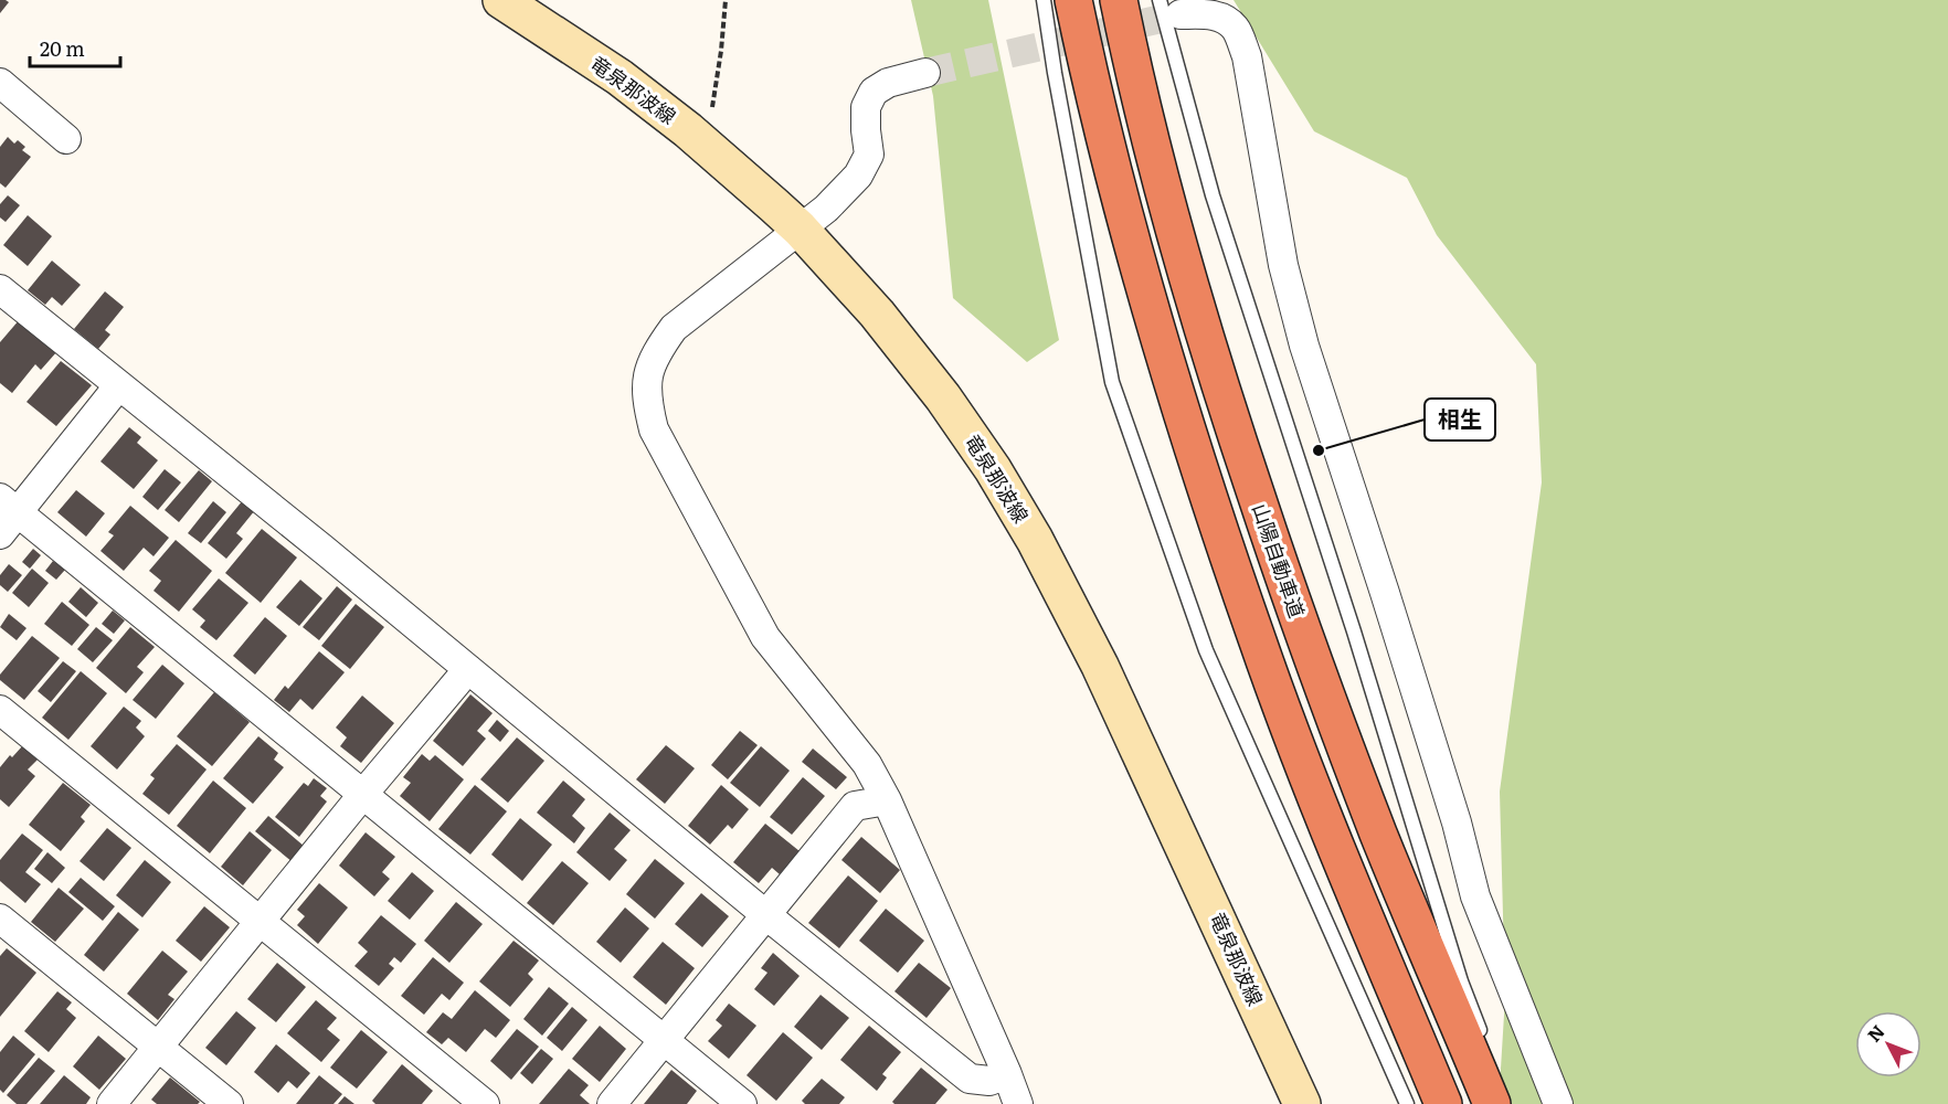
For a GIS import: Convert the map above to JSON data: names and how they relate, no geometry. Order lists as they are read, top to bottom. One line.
{"streets":{"highway":["山陽自動車道"],"main road":["竜泉那波線"]},"places":["相生"],"scale_bar":"20 m","north":"top left"}
